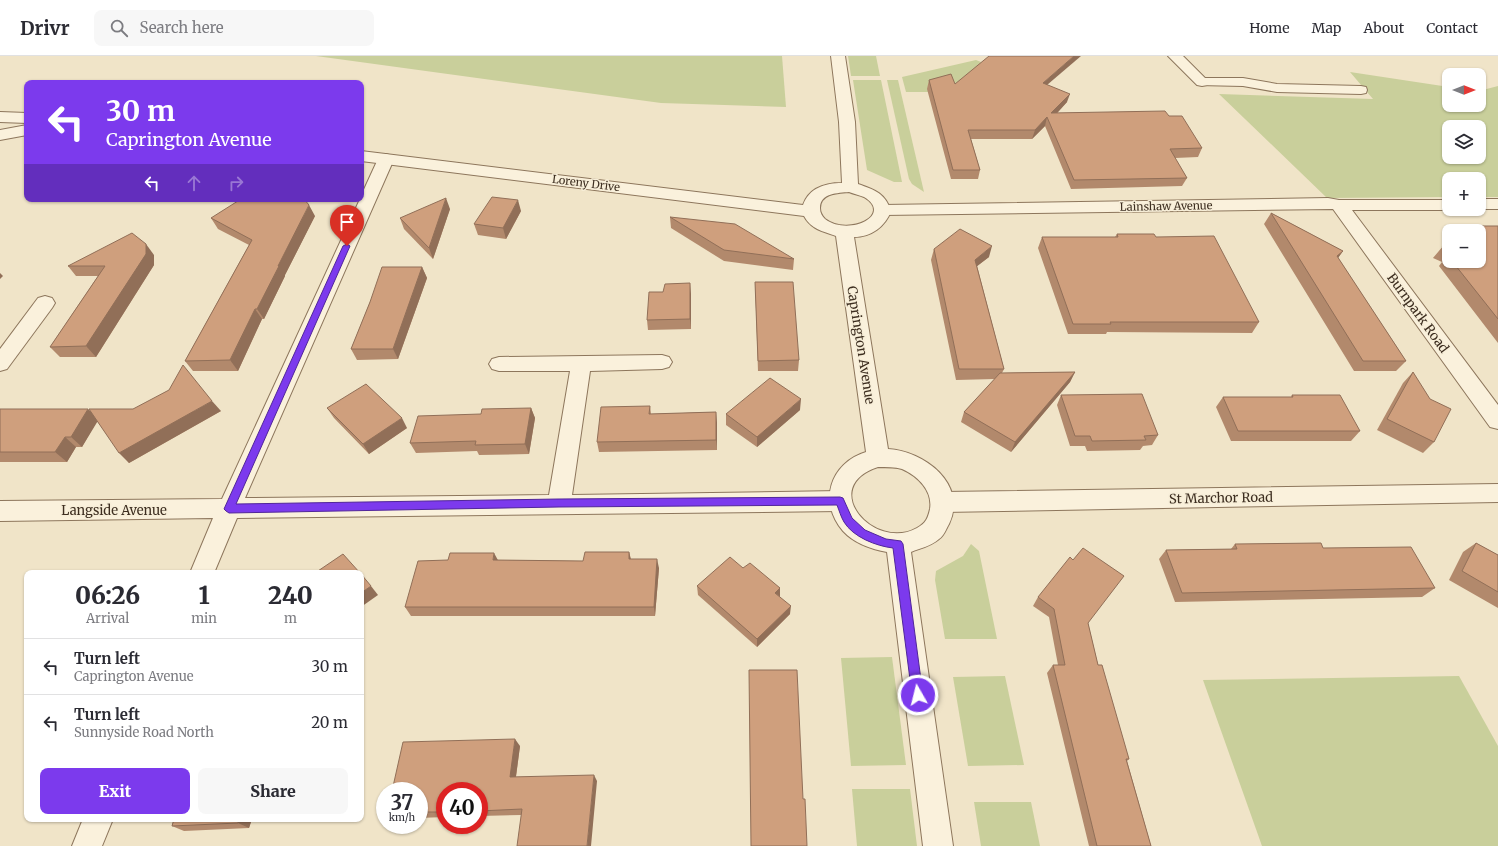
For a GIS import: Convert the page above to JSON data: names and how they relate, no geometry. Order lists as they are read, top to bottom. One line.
{"streets":{"street":["Loreny Drive","Lainshaw Avenue","Burnpark Road","Caprington Avenue","St Marchor Road","Langside Avenue"]},"crossings":[["Loreny Drive","Lainshaw Avenue"],["Loreny Drive","Caprington Avenue"],["Lainshaw Avenue","Burnpark Road"],["Lainshaw Avenue","Caprington Avenue"],["Caprington Avenue","St Marchor Road"],["Caprington Avenue","Langside Avenue"],["St Marchor Road","Langside Avenue"]],"north":"right","page":{"header":"Drivr","search":"Search here","nav":["Home","Map","About","Contact"],"map_buttons":["+","−"],"turn":["30 m","Caprington Avenue"],"eta":["06:26","Arrival","1","min","240","m"],"list":[{"name":"Turn left","note":"Caprington Avenue","value":"30 m"},{"name":"Turn left","note":"Sunnyside Road North","value":"20 m"}],"buttons":["Exit","Share"],"speed":"37 km/h","limit":"40"}}
